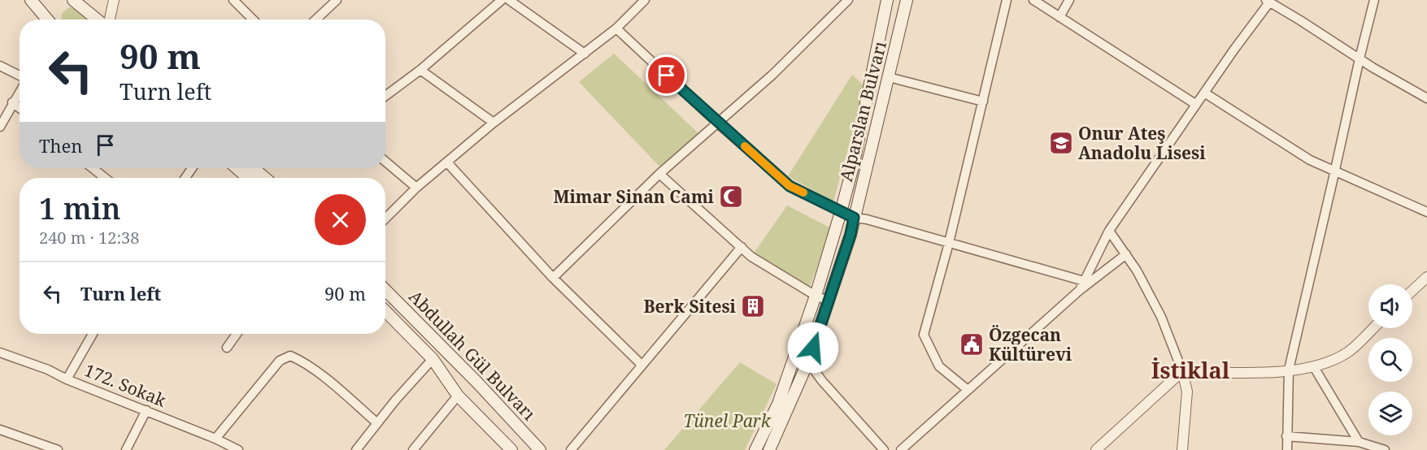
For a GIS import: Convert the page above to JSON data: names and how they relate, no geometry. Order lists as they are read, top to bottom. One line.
{"streets":{"main road":["Alparslan Bulvarı","Abdullah Gül Bulvarı"],"street":["172. Sokak"]},"districts":["İstiklal"],"parks":["Tünel Park"],"places":{"school or university":["Onur Ateş Anadolu Lisesi"],"mosque":["Mimar Sinan Cami"],"building":["Berk Sitesi"],"public building":["Özgecan Kültürevi"]},"page":{"turn":["90 m","Turn left"],"then":"Then","heading":["1 min","240 m · 12:38"],"list":[{"name":"Turn left","value":"90 m"}]}}
